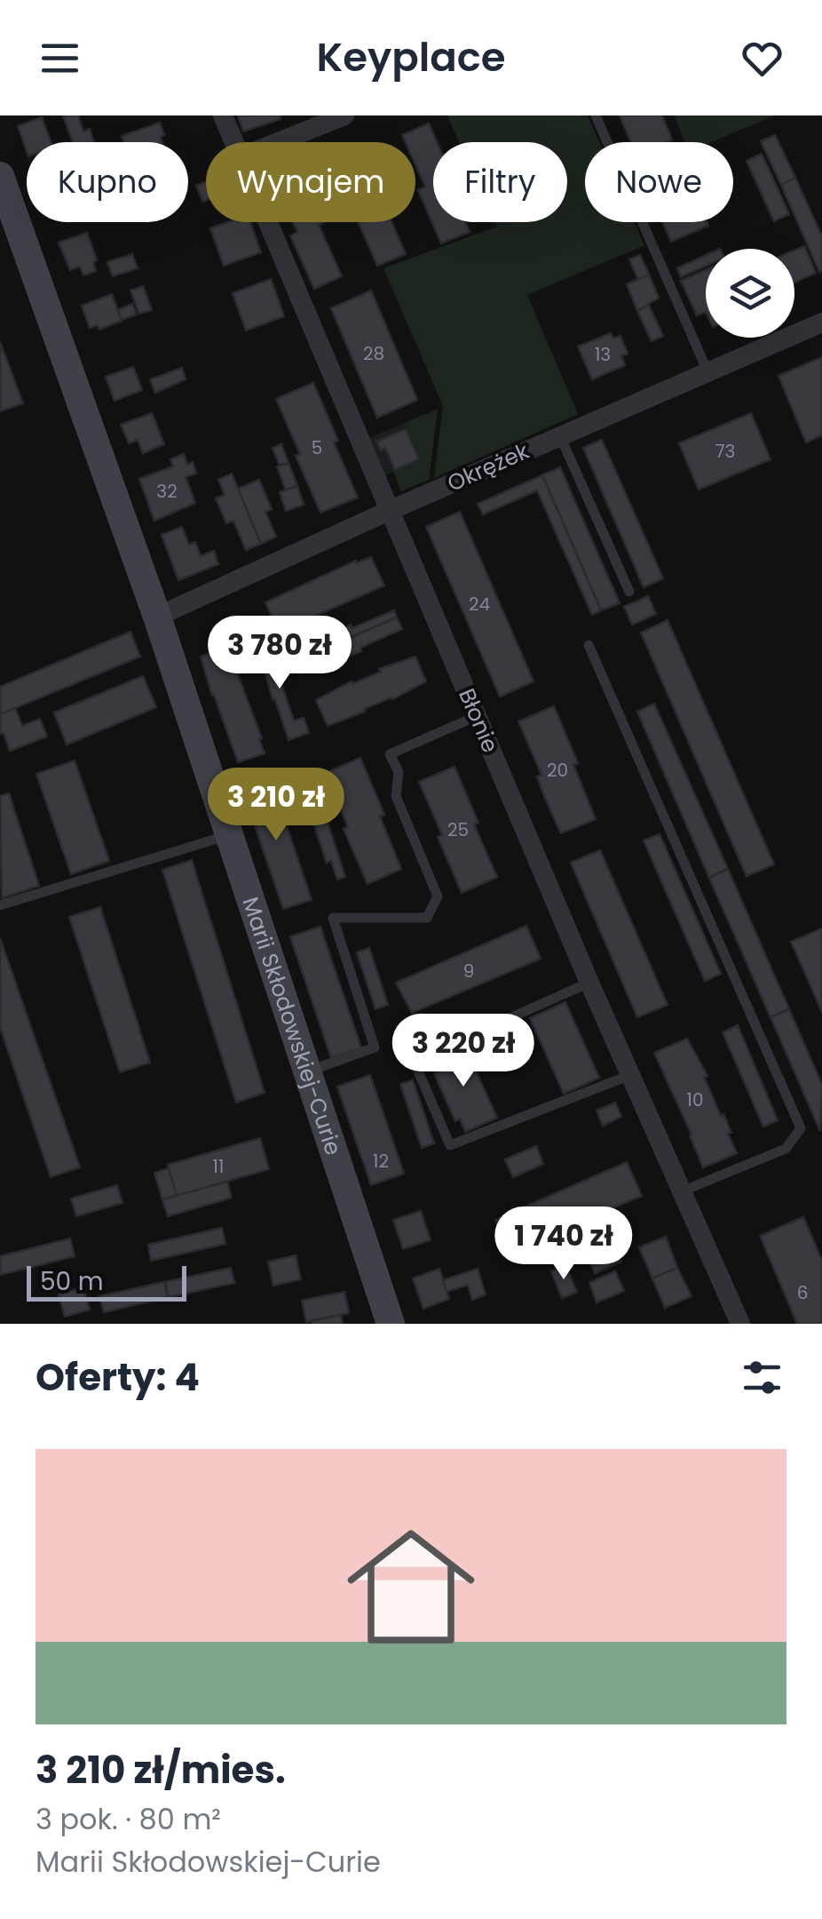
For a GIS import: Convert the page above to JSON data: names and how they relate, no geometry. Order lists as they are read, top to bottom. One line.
{"streets":{"street":["Okrężek","Błonie","Marii Skłodowskiej-Curie"]},"crossings":[["Okrężek","Błonie"],["Okrężek","Marii Skłodowskiej-Curie"]],"house_numbers":["28","13","5","73","32","24","20","25","9","10","12","11","6"],"scale_bar":"50 m","page":{"header":"Keyplace","chip":["Kupno","Wynajem","Filtry","Nowe"],"price":["3 780 zł","3 210 zł","3 220 zł","1 740 zł"],"scale":"50 m","heading":"Oferty: 4","list":[{"name":"3 210 zł/mies.","note":"3 pok. · 80 m² · Marii Skłodowskiej-Curie"}]}}
